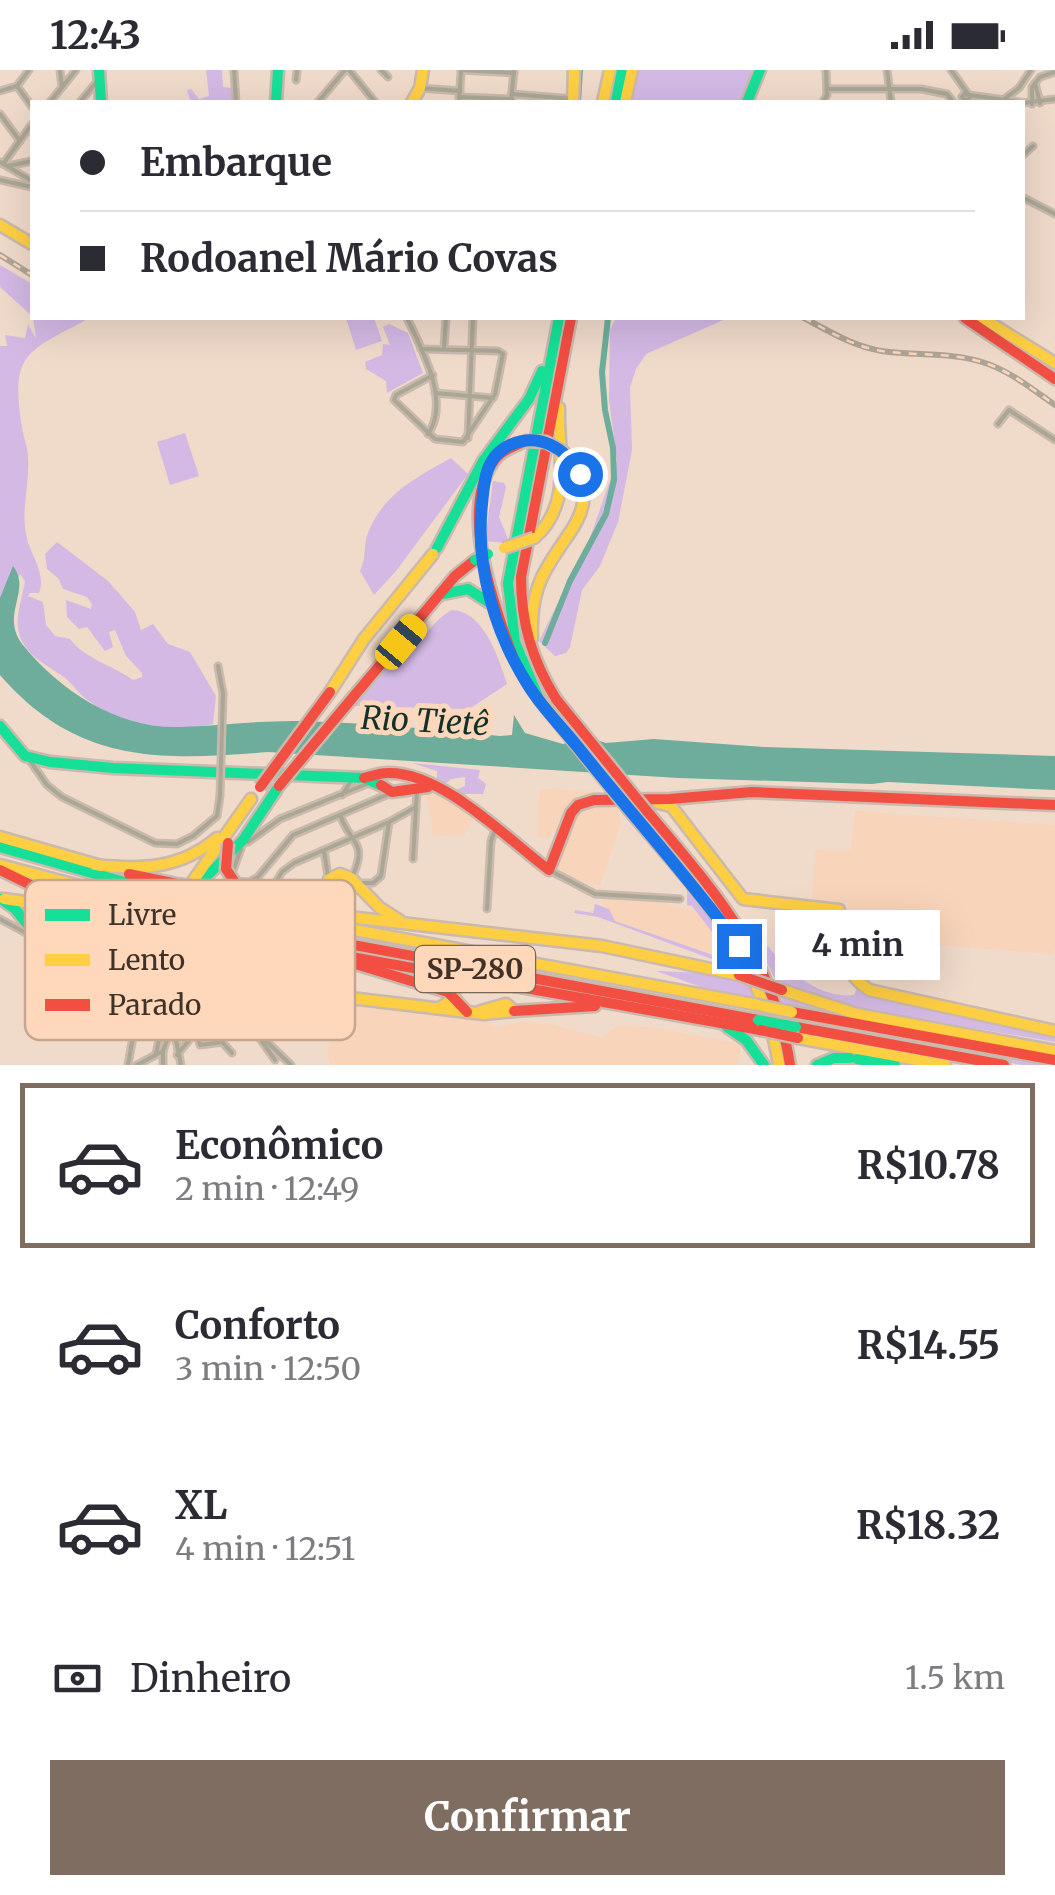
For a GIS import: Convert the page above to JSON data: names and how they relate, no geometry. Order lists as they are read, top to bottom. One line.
{"streets":{"main road":["SP-280"]},"water":["Rio Tietê"],"legend":["Livre","Lento","Parado"],"page":{"status":"12:43","banner":["Embarque","Rodoanel Mário Covas"],"bubble":"4 min","list":[{"name":"Econômico","note":"2 min · 12:49","value":"R$10.78"},{"name":"Conforto","note":"3 min · 12:50","value":"R$14.55"},{"name":"XL","note":"4 min · 12:51","value":"R$18.32"}],"pay":["Dinheiro","1.5 km"],"buttons":"Confirmar"}}
